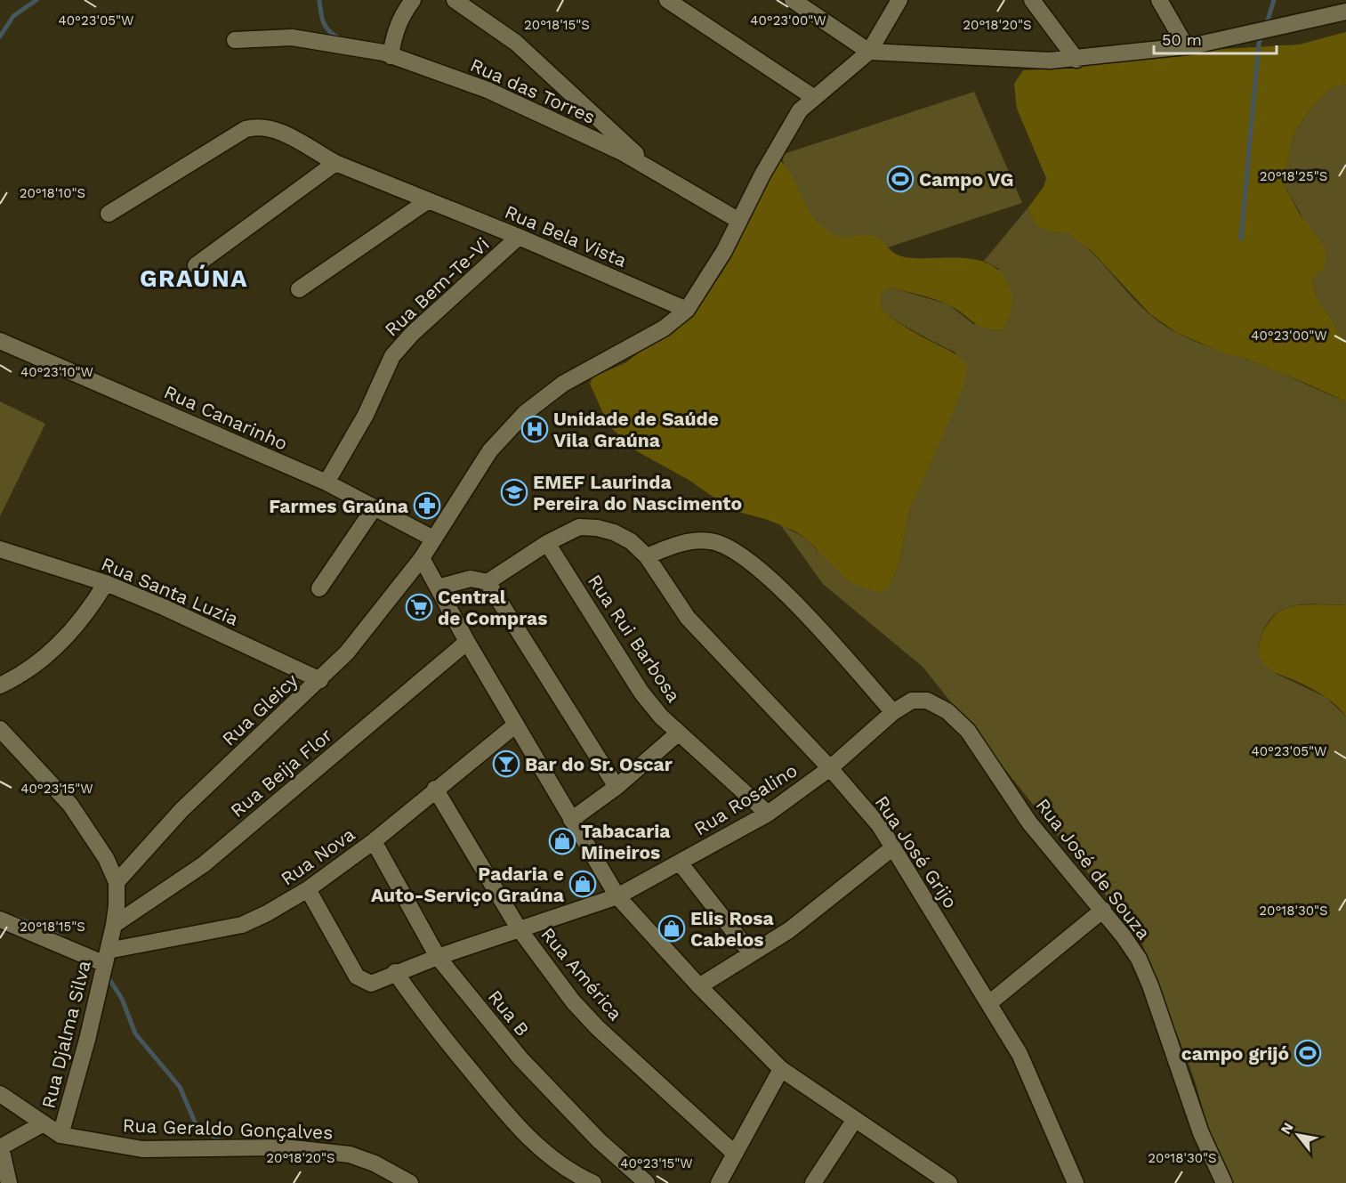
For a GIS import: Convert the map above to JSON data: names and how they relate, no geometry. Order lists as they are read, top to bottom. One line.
{"streets":{"street":["Rua das Torres","Rua Bela Vista","Rua Bem-Te-Vi","Rua Canarinho","Rua Santa Luzia","Rua Rui Barbosa","Rua Gleicy","Rua Beija Flor","Rua Rosalino","Rua José Grijo","Rua Nova","Rua José de Souza","Rua América","Rua B","Rua Djalma Silva","Rua Geraldo Gonçalves"]},"crossings":[["Rua das Torres","Rua Gleicy"],["Rua Bela Vista","Rua Bem-Te-Vi"],["Rua Bela Vista","Rua Gleicy"],["Rua Bem-Te-Vi","Rua Canarinho"],["Rua Canarinho","Rua Gleicy"],["Rua Santa Luzia","Rua Gleicy"],["Rua Rui Barbosa","Rua Rosalino"],["Rua Gleicy","Rua Djalma Silva"],["Rua Beija Flor","Rua Djalma Silva"],["Rua Rosalino","Rua José Grijo"],["Rua Rosalino","Rua Nova"],["Rua Rosalino","Rua José de Souza"],["Rua Rosalino","Rua América"],["Rua Rosalino","Rua B"],["Rua José Grijo","Rua José de Souza"],["Rua Nova","Rua América"],["Rua Nova","Rua B"],["Rua Nova","Rua Djalma Silva"],["Rua Djalma Silva","Rua Geraldo Gonçalves"]],"districts":["GRAÚNA"],"places":{"sports":["Campo VG","campo grijó"],"hospital":["Unidade de Saúde Vila Graúna"],"school or university":["EMEF Laurinda Pereira do Nascimento"],"pharmacy":["Farmes Graúna"],"supermarket":["Central de Compras"],"bar":["Bar do Sr. Oscar"],"shop":["Tabacaria Mineiros","Padaria e Auto-Serviço Graúna","Elis Rosa Cabelos"]},"scale_bar":"50 m","north":"top left","coordinates":["40°23'05\"W","40°23'00\"W","20°18'15\"S","20°18'20\"S","20°18'25\"S","20°18'10\"S","40°23'10\"W","40°23'15\"W","20°18'30\"S"]}
